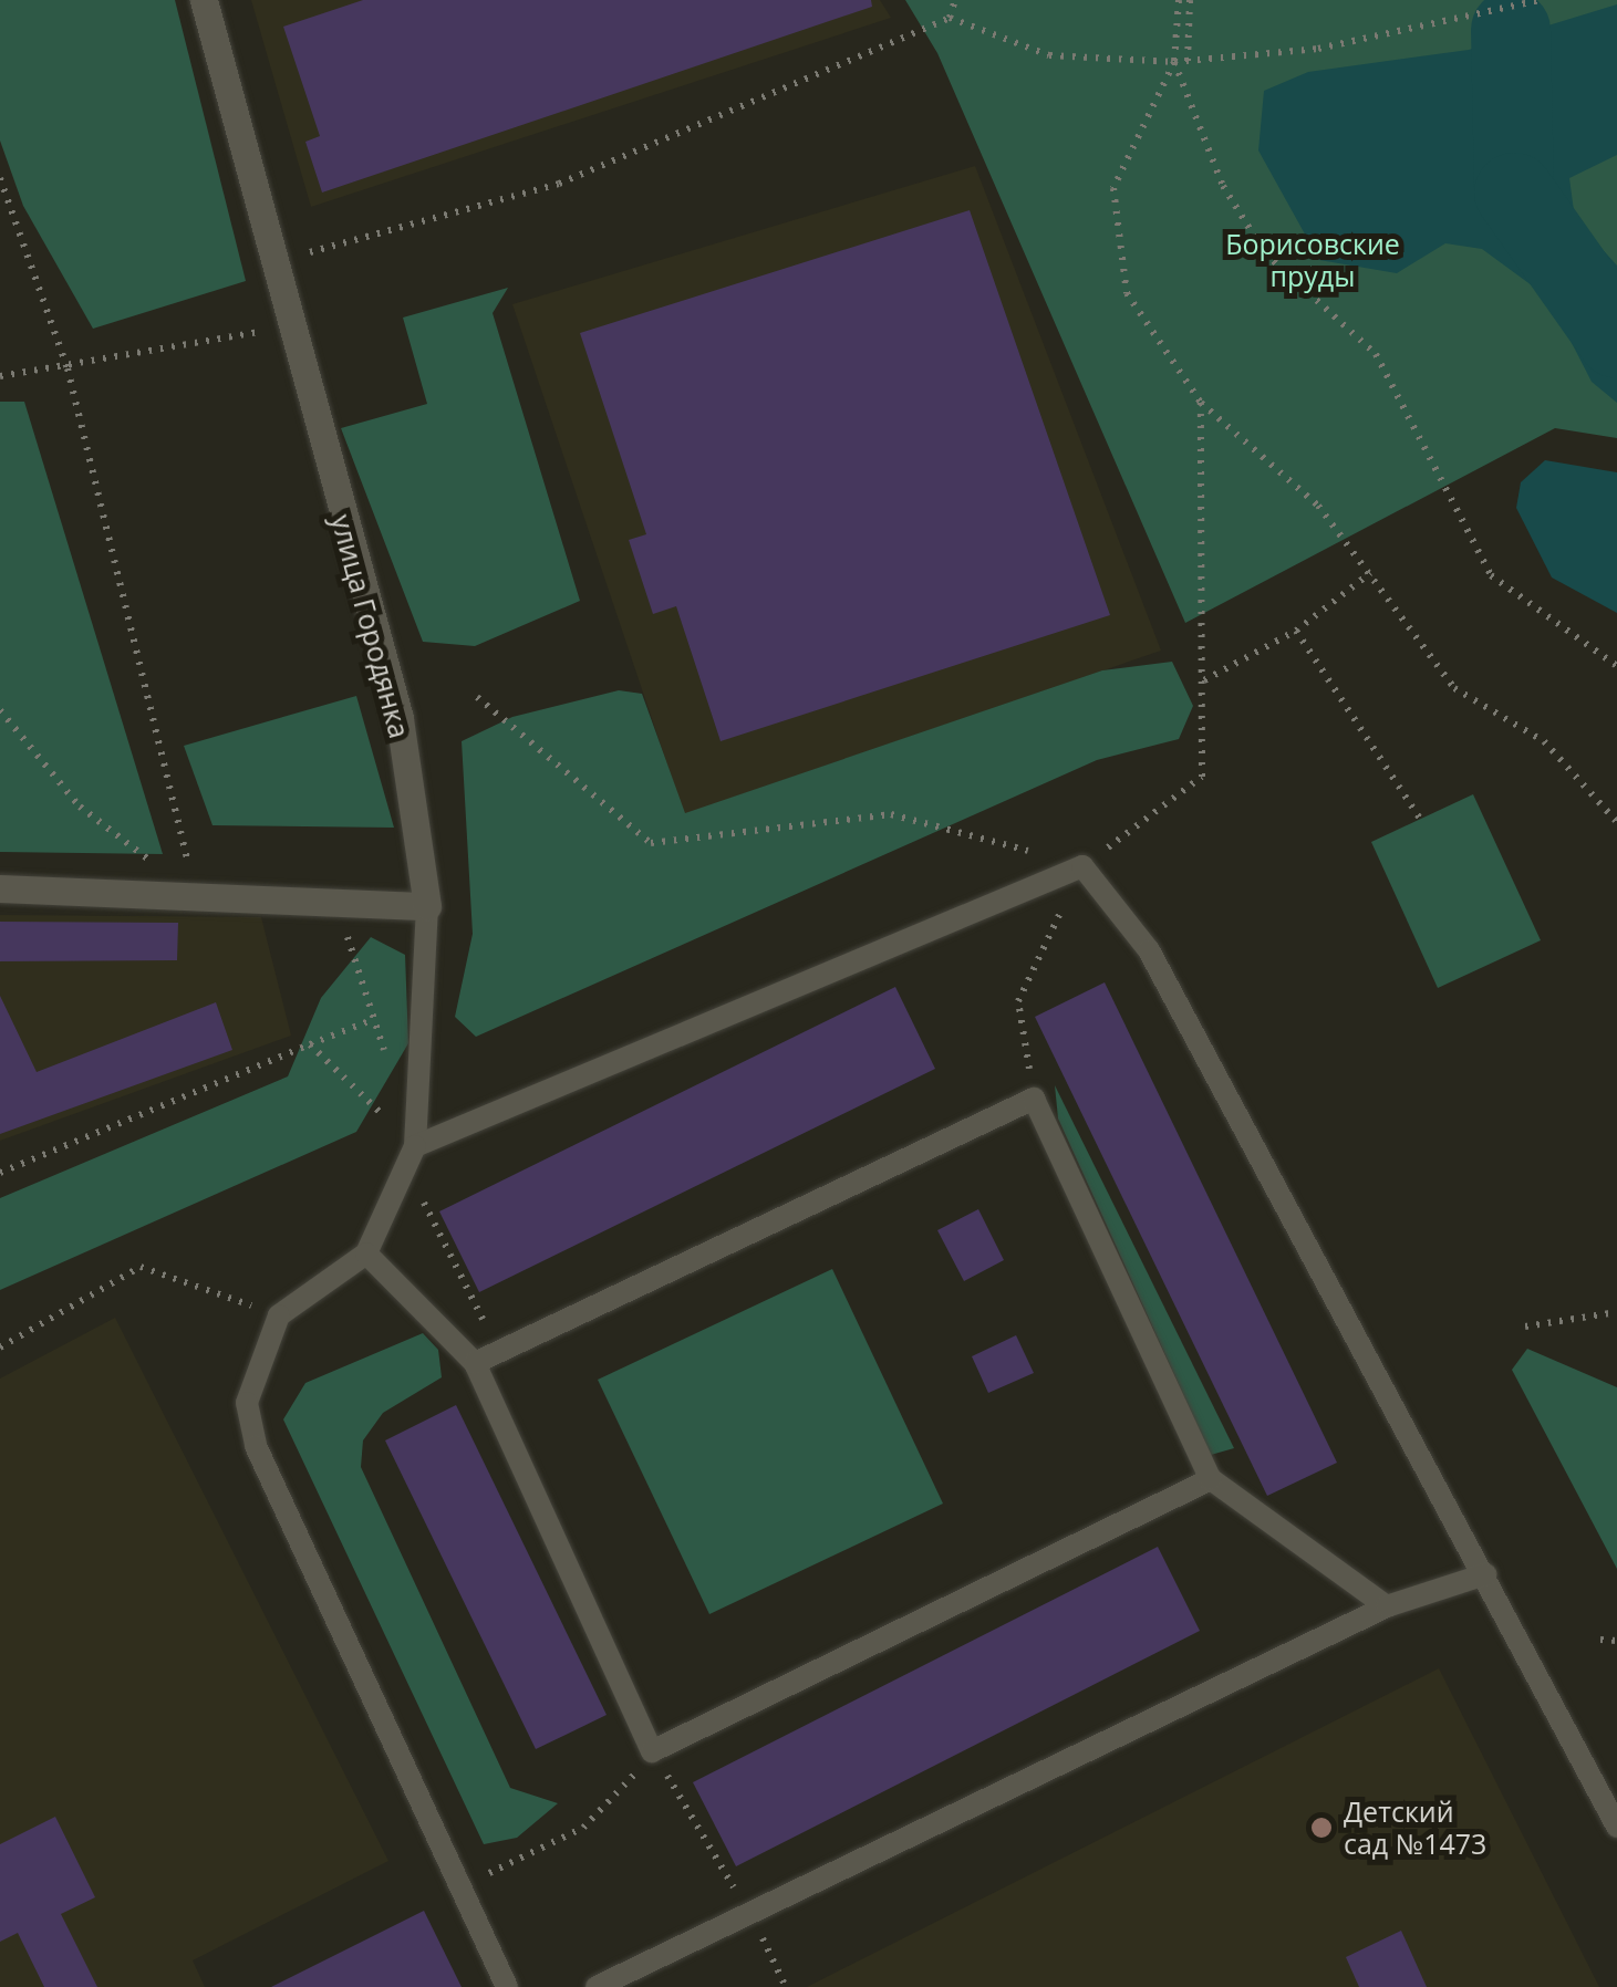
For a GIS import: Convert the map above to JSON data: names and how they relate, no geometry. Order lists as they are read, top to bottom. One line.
{"streets":{"street":["улица Городянка"]},"parks":["Борисовские пруды"],"places":["Детский сад №1473"]}
